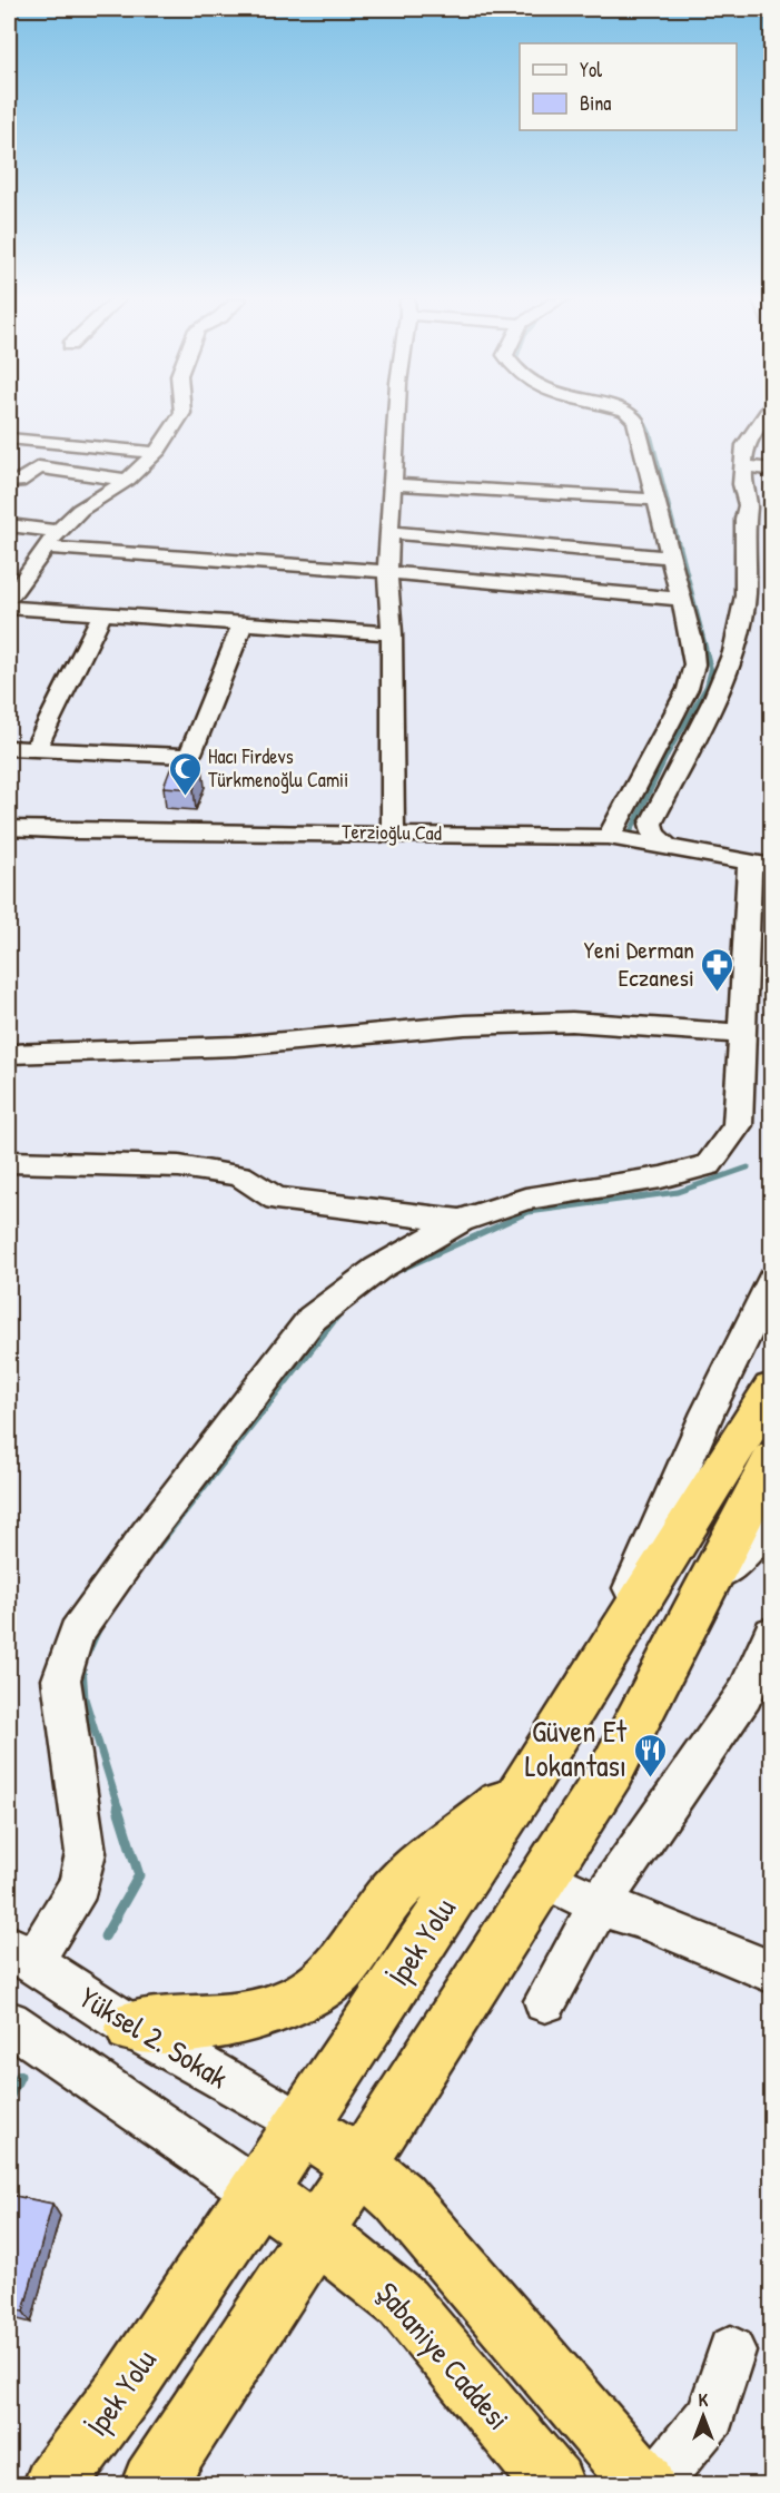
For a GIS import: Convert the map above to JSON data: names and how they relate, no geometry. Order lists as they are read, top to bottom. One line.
{"streets":{"highway":["İpek Yolu","Şabaniye Caddesi"],"street":["Terzioğlu Cad","Yüksel 2. Sokak"]},"crossings":[["İpek Yolu","Yüksel 2. Sokak"],["İpek Yolu","Şabaniye Caddesi"]],"places":{"mosque":["Hacı Firdevs Türkmenoğlu Camii"],"pharmacy":["Yeni Derman Eczanesi"],"restaurant":["Güven Et Lokantası"]},"legend":["Yol","Bina"],"north":"top"}
